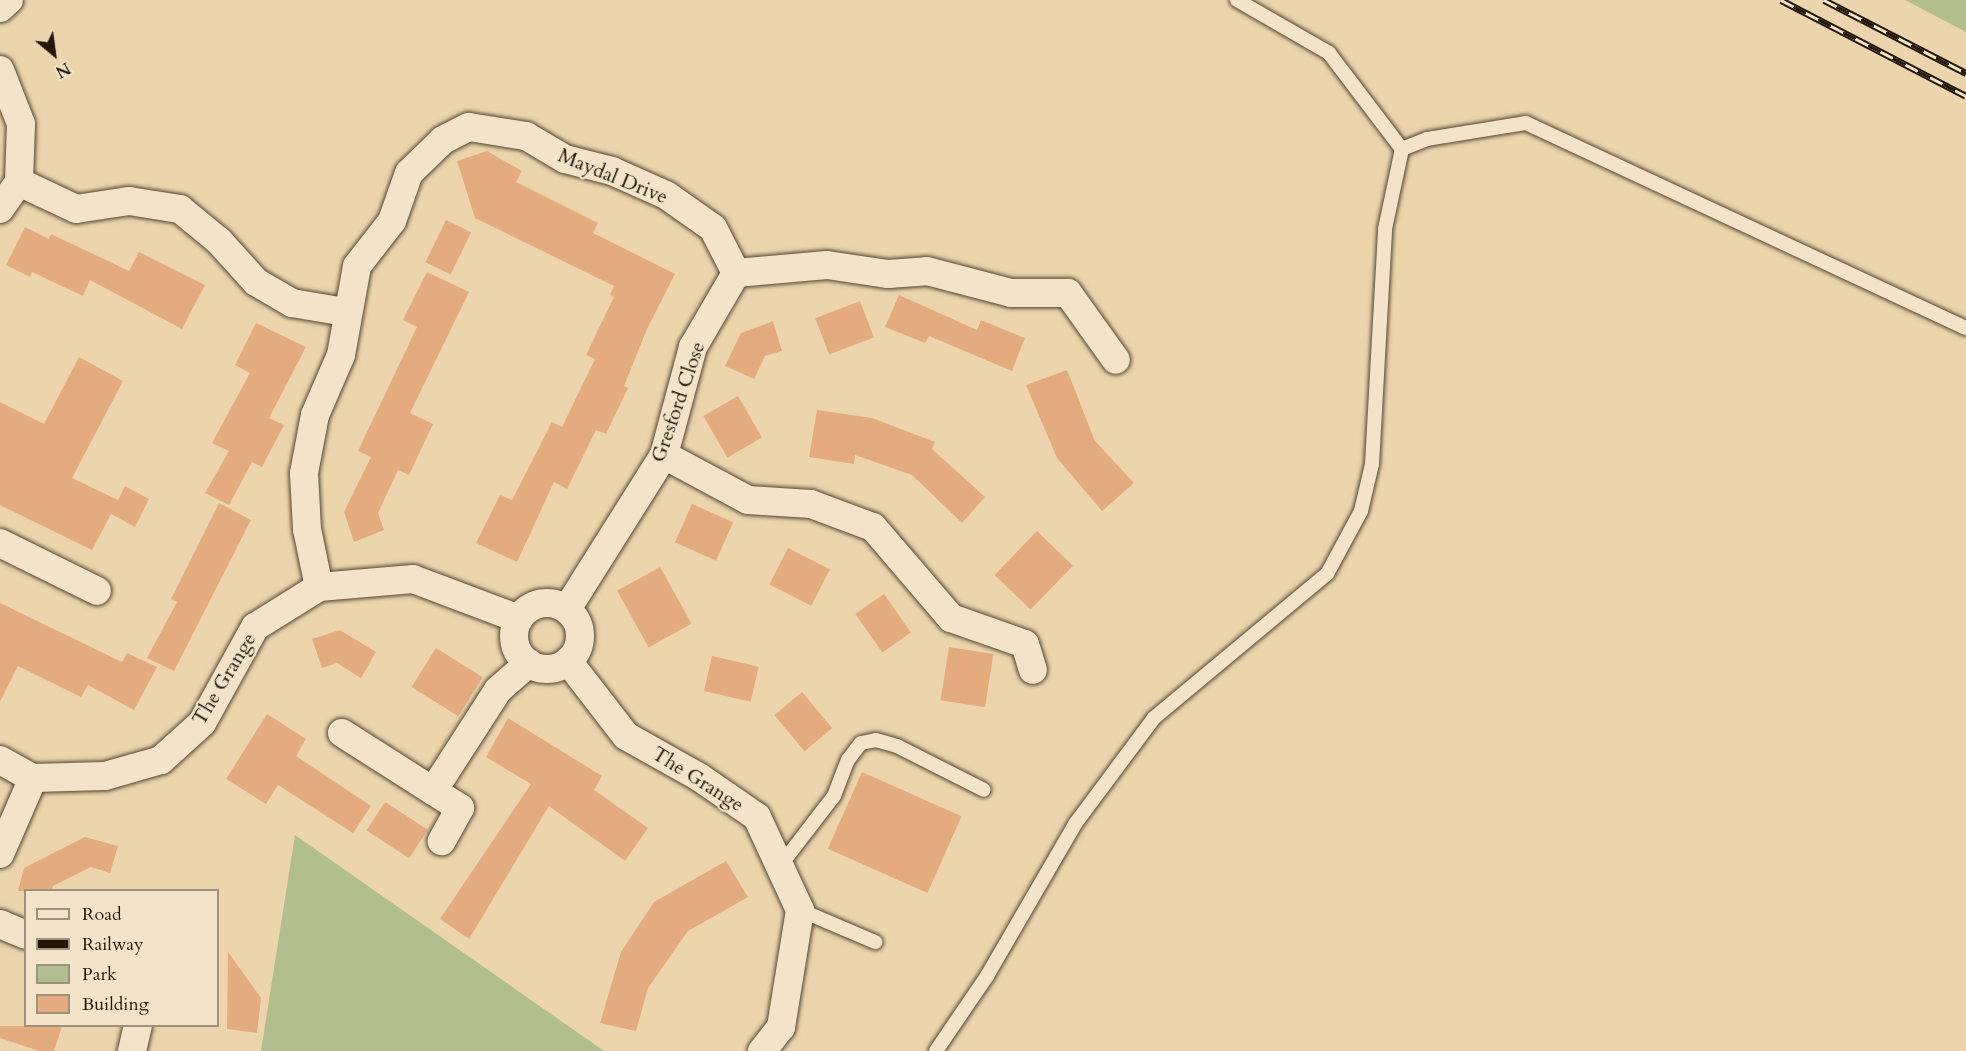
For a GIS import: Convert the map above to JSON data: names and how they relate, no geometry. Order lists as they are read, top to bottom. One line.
{"streets":{"street":["Maydal Drive","Gresford Close","The Grange"]},"crossings":[["Maydal Drive","Gresford Close"],["Maydal Drive","The Grange"],["Gresford Close","The Grange"]],"legend":["Road","Railway","Park","Building"],"north":"bottom right"}
